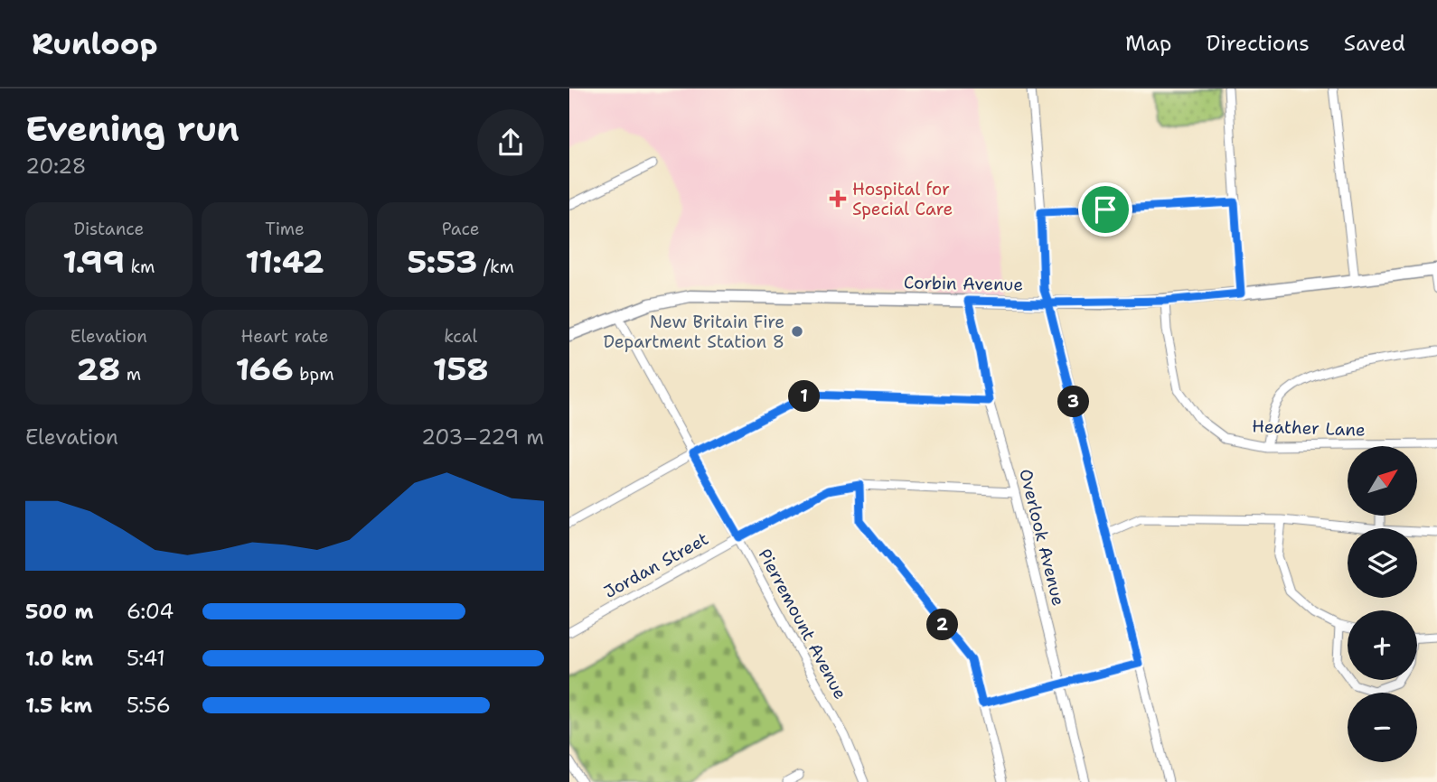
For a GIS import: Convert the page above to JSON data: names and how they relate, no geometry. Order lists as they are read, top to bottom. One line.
{"streets":{"main road":["Corbin Avenue"],"street":["Heather Lane","Overlook Avenue","Jordan Street","Pierremount Avenue"]},"crossings":[["Corbin Avenue","Heather Lane"],["Corbin Avenue","Overlook Avenue"],["Corbin Avenue","Pierremount Avenue"],["Overlook Avenue","Jordan Street"],["Jordan Street","Pierremount Avenue"]],"places":{"health":["Hospital for Special Care"],"other":["New Britain Fire Department Station 8"]},"north":"top right","page":{"header":"Runloop","nav":["Map","Directions","Saved"],"heading":["Evening run","20:28"],"stats":[["Distance","1.99 km"],["Time","11:42"],["Pace","5:53 /km"],["Elevation","28 m"],["Heart rate","166 bpm"],["kcal","158"]],"pins":["1","3","2"],"chart":["Elevation","203–229 m"],"map_buttons":["+","−"],"list":[{"name":"500 m","note":"6:04"},{"name":"1.0 km","note":"5:41"},{"name":"1.5 km","note":"5:56"}]}}
